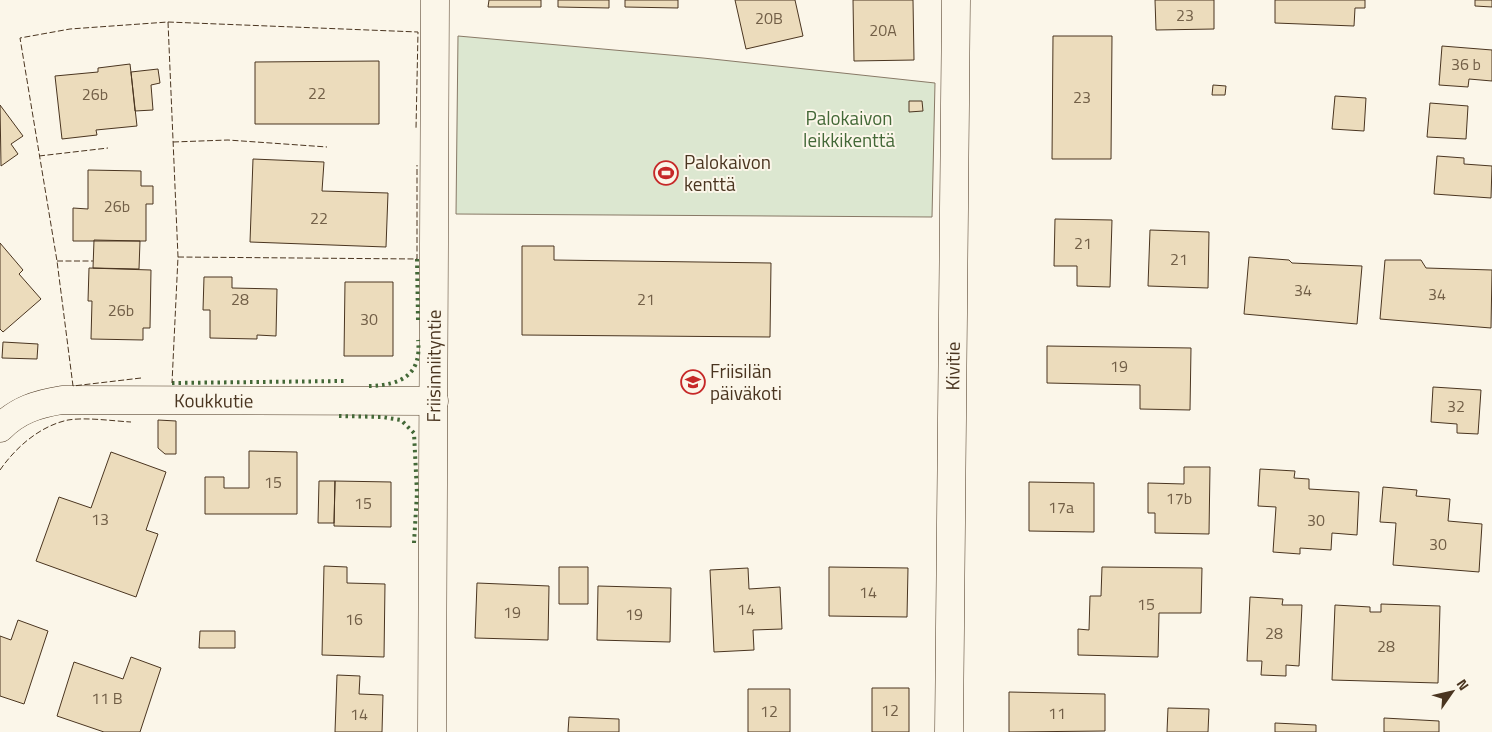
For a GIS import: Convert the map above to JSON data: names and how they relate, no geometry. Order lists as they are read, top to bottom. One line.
{"streets":{"street":["Friisinniityntie","Kivitie","Koukkutie"]},"crossings":[["Friisinniityntie","Koukkutie"]],"parks":["Palokaivon leikkikenttä"],"places":{"sports":["Palokaivon kenttä"],"school or university":["Friisilän päiväkoti"]},"house_numbers":["23","20B","20A","36 b","22","26b","23","26b","22","21","21","34","34","28","21","26b","30","19","32","15","17b","15","17a","13","30","30","14","15","14","19","19","16","28","28","11 B","12","12","11","14"],"north":"top right"}
